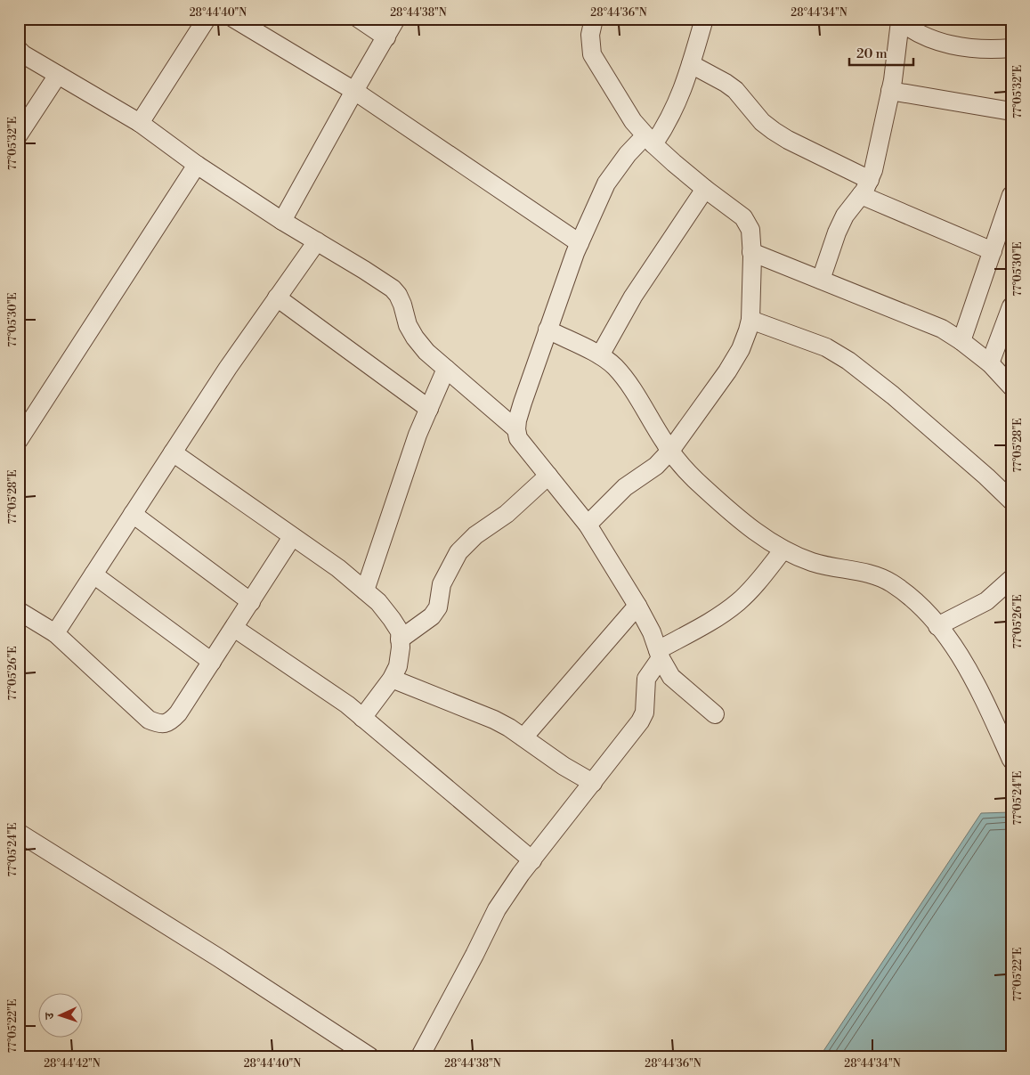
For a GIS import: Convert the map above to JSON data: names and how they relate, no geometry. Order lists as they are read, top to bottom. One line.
{"scale_bar":"20 m","north":"left","coordinates":["28°44'40\"N","28°44'38\"N","28°44'36\"N","28°44'34\"N","77°05'32\"E","77°05'30\"E","77°05'28\"E","77°05'26\"E","77°05'24\"E","77°05'22\"E","28°44'42\"N"]}
